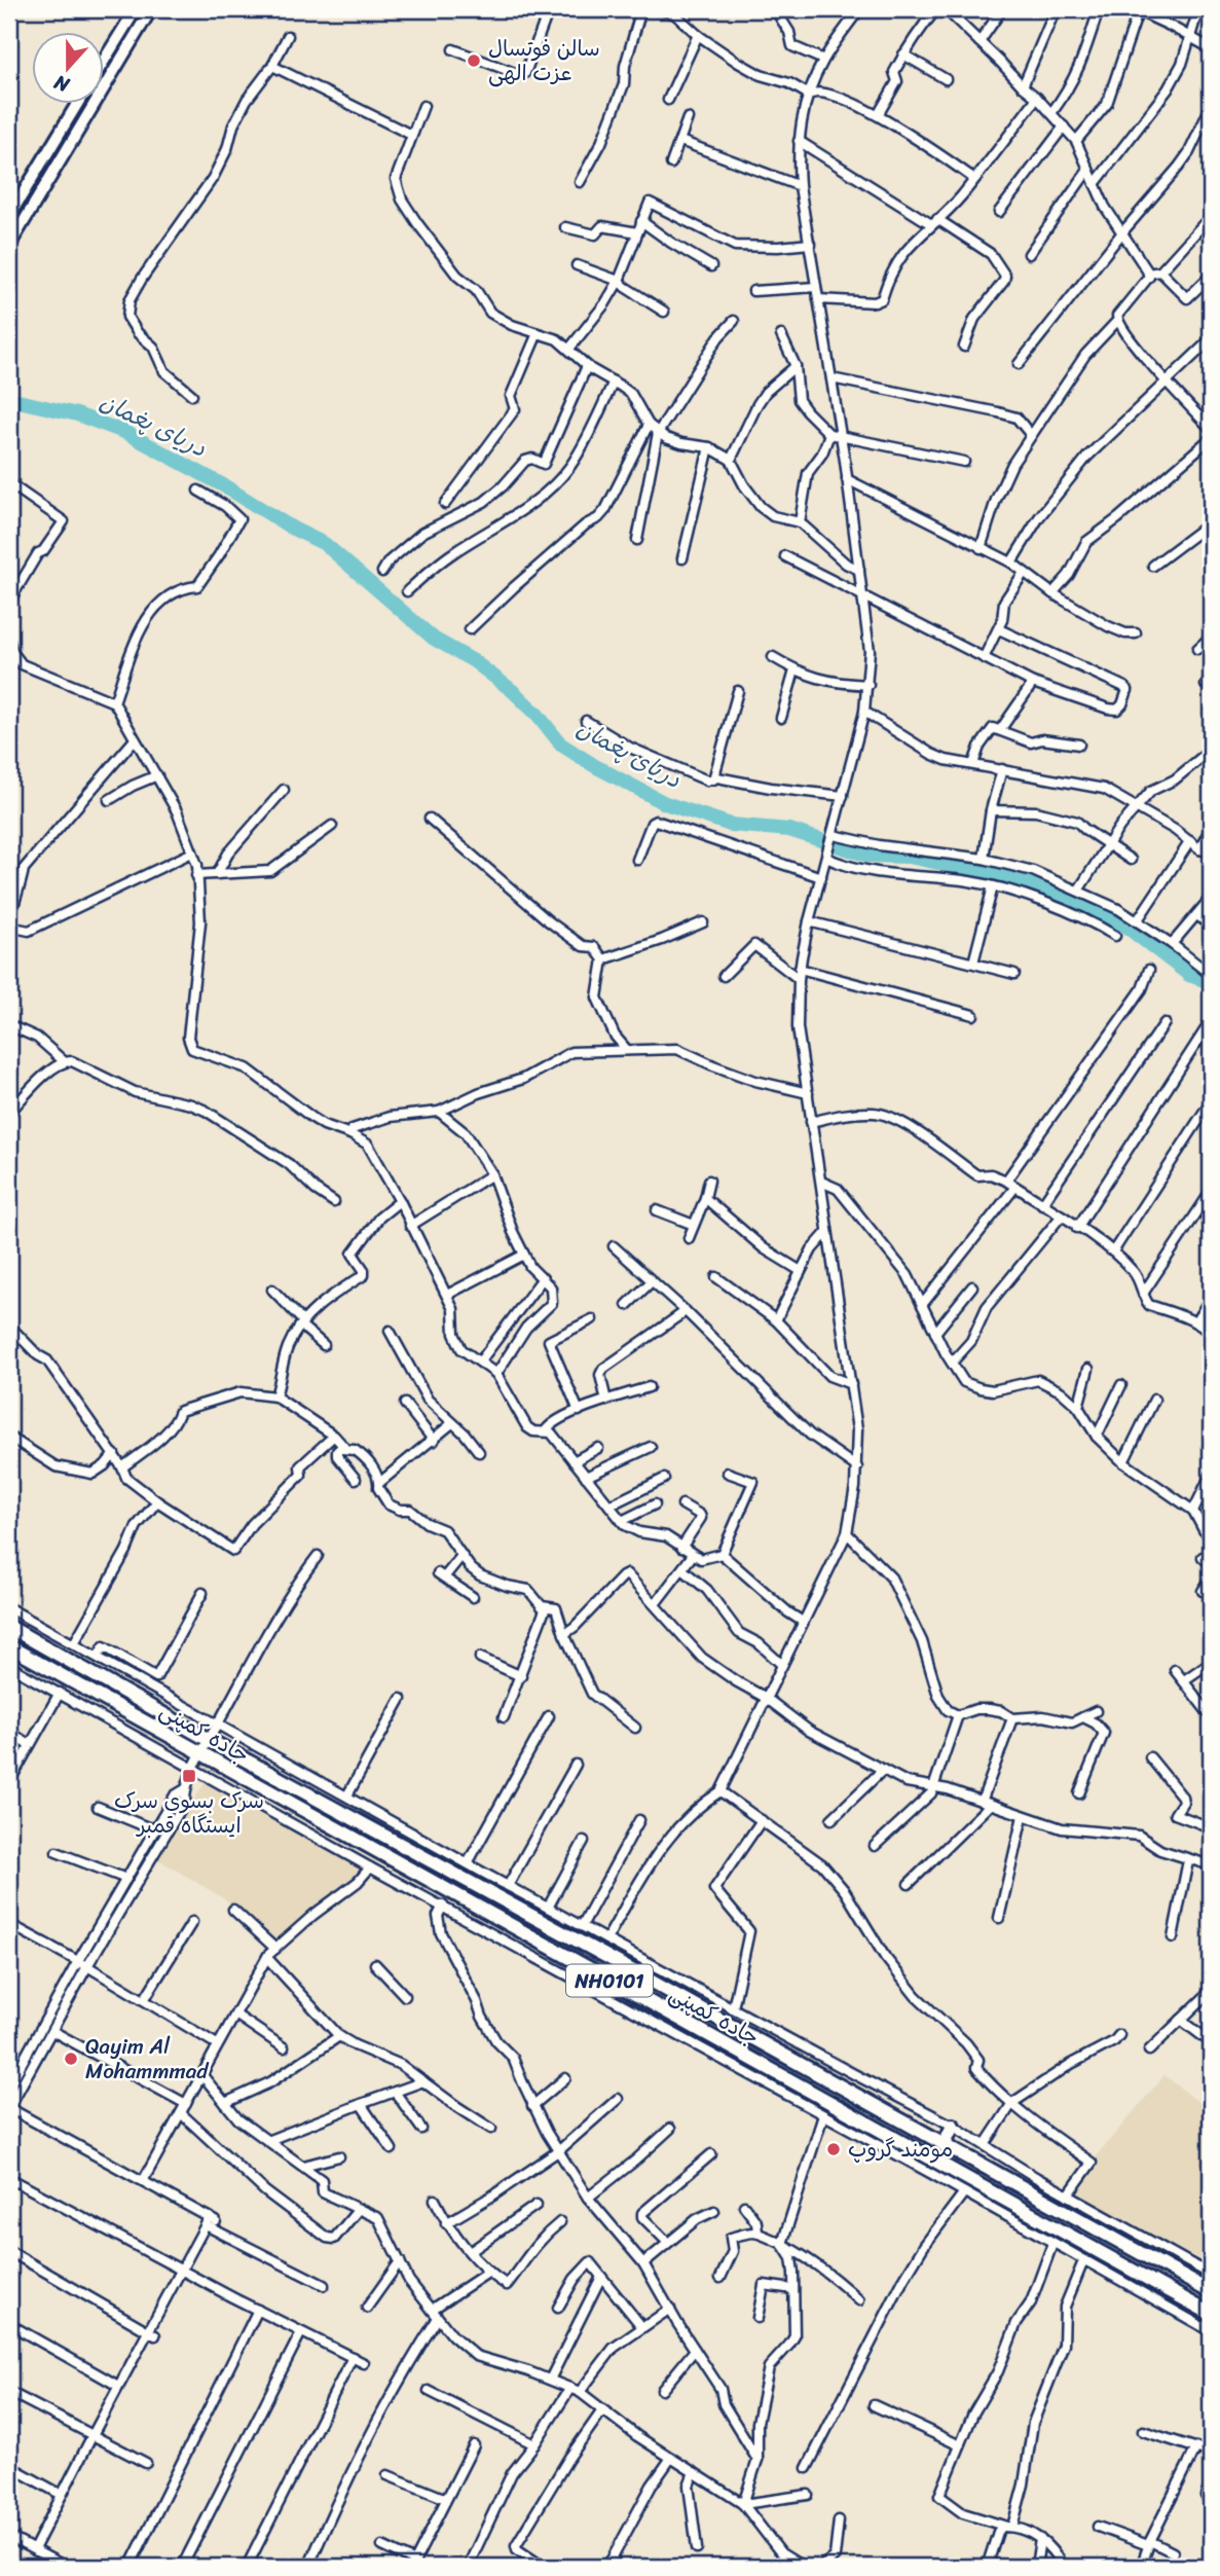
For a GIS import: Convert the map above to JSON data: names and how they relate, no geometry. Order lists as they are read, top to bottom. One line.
{"streets":{"highway":["جاده کمپنی","NH0101"]},"water":["دریای پغمان"],"places":{"other":["سالن فوتسال عزت الهی","Qayim Al Mohammmad","مومند گروپ"],"transit":["سرک بسوی سرک ایستگاه قمبر"]},"north":"bottom"}
